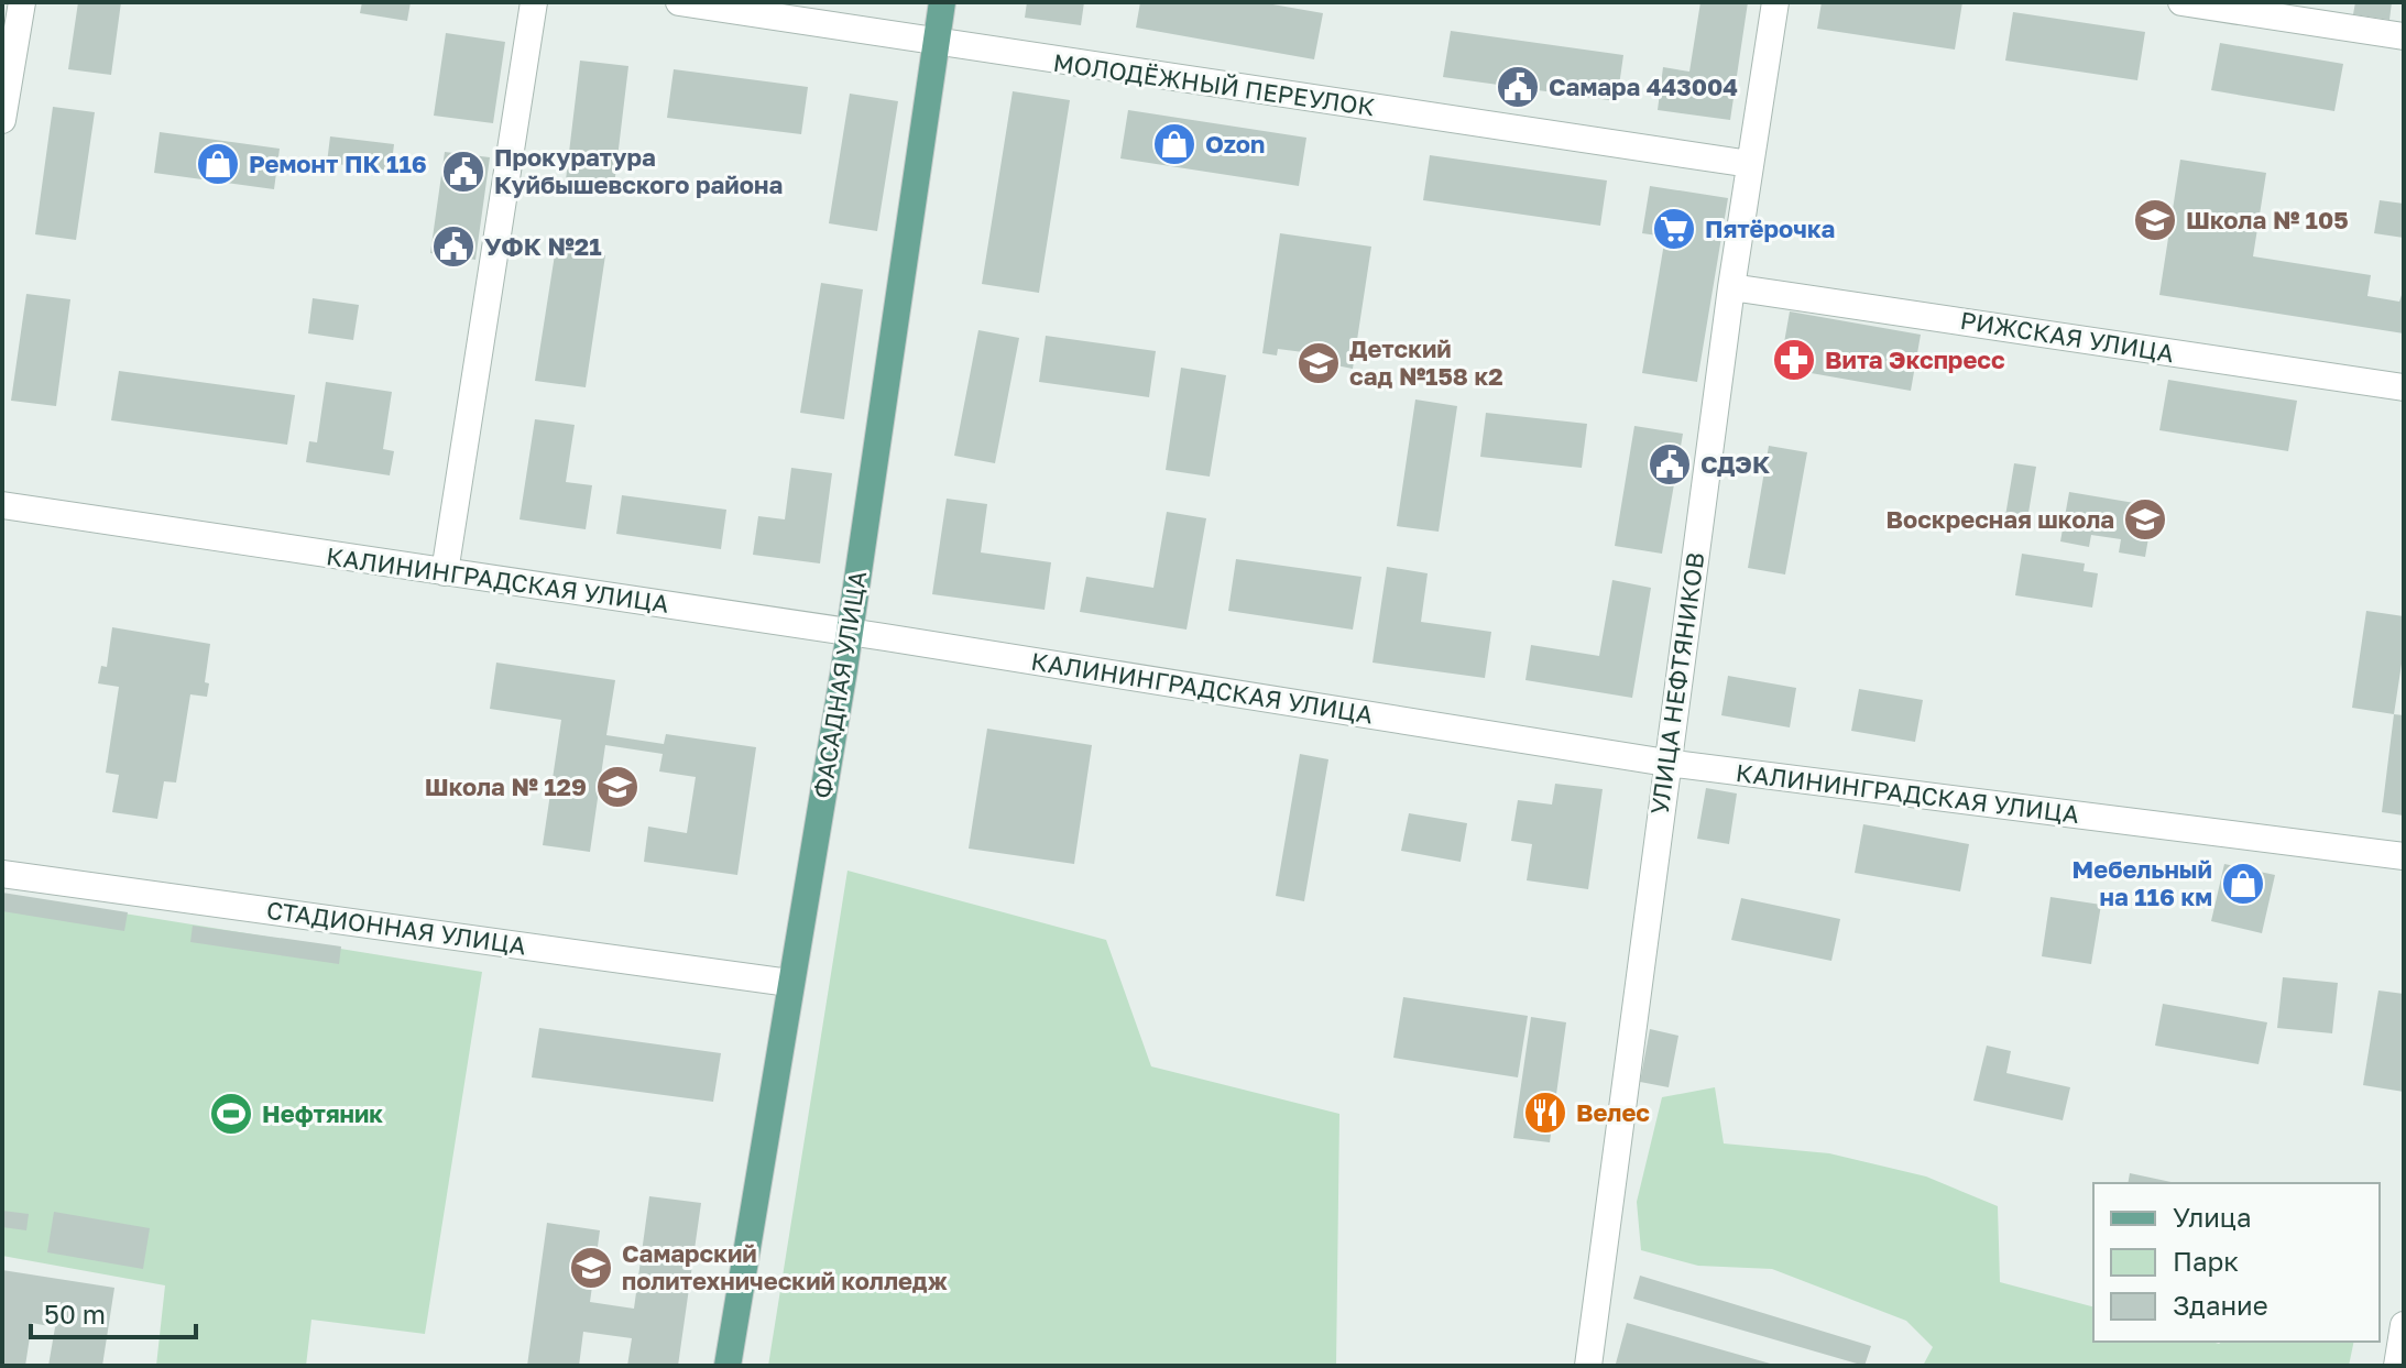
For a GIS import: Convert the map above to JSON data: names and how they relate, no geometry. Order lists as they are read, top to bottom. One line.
{"streets":{"main road":["ФАСАДНАЯ УЛИЦА"],"street":["МОЛОДЁЖНЫЙ ПЕРЕУЛОК","РИЖСКАЯ УЛИЦА","КАЛИНИНГРАДСКАЯ УЛИЦА","УЛИЦА НЕФТЯНИКОВ","СТАДИОННАЯ УЛИЦА"]},"crossings":[["МОЛОДЁЖНЫЙ ПЕРЕУЛОК","УЛИЦА НЕФТЯНИКОВ"],["МОЛОДЁЖНЫЙ ПЕРЕУЛОК","ФАСАДНАЯ УЛИЦА"],["РИЖСКАЯ УЛИЦА","УЛИЦА НЕФТЯНИКОВ"],["КАЛИНИНГРАДСКАЯ УЛИЦА","УЛИЦА НЕФТЯНИКОВ"],["КАЛИНИНГРАДСКАЯ УЛИЦА","ФАСАДНАЯ УЛИЦА"],["ФАСАДНАЯ УЛИЦА","СТАДИОННАЯ УЛИЦА"]],"places":{"public building":["Самара 443004","Прокуратура Куйбышевского района","УФК №21","СДЭК"],"shop":["Ozon","Ремонт ПК 116","Мебельный на 116 км"],"school or university":["Школа № 105","Детский сад №158 к2","Воскресная школа","Школа № 129","Самарский политехнический колледж"],"supermarket":["Пятёрочка"],"pharmacy":["Вита Экспресс"],"restaurant":["Велес"],"sports":["Нефтяник"]},"legend":["Улица","Парк","Здание"],"scale_bar":"50 m"}
